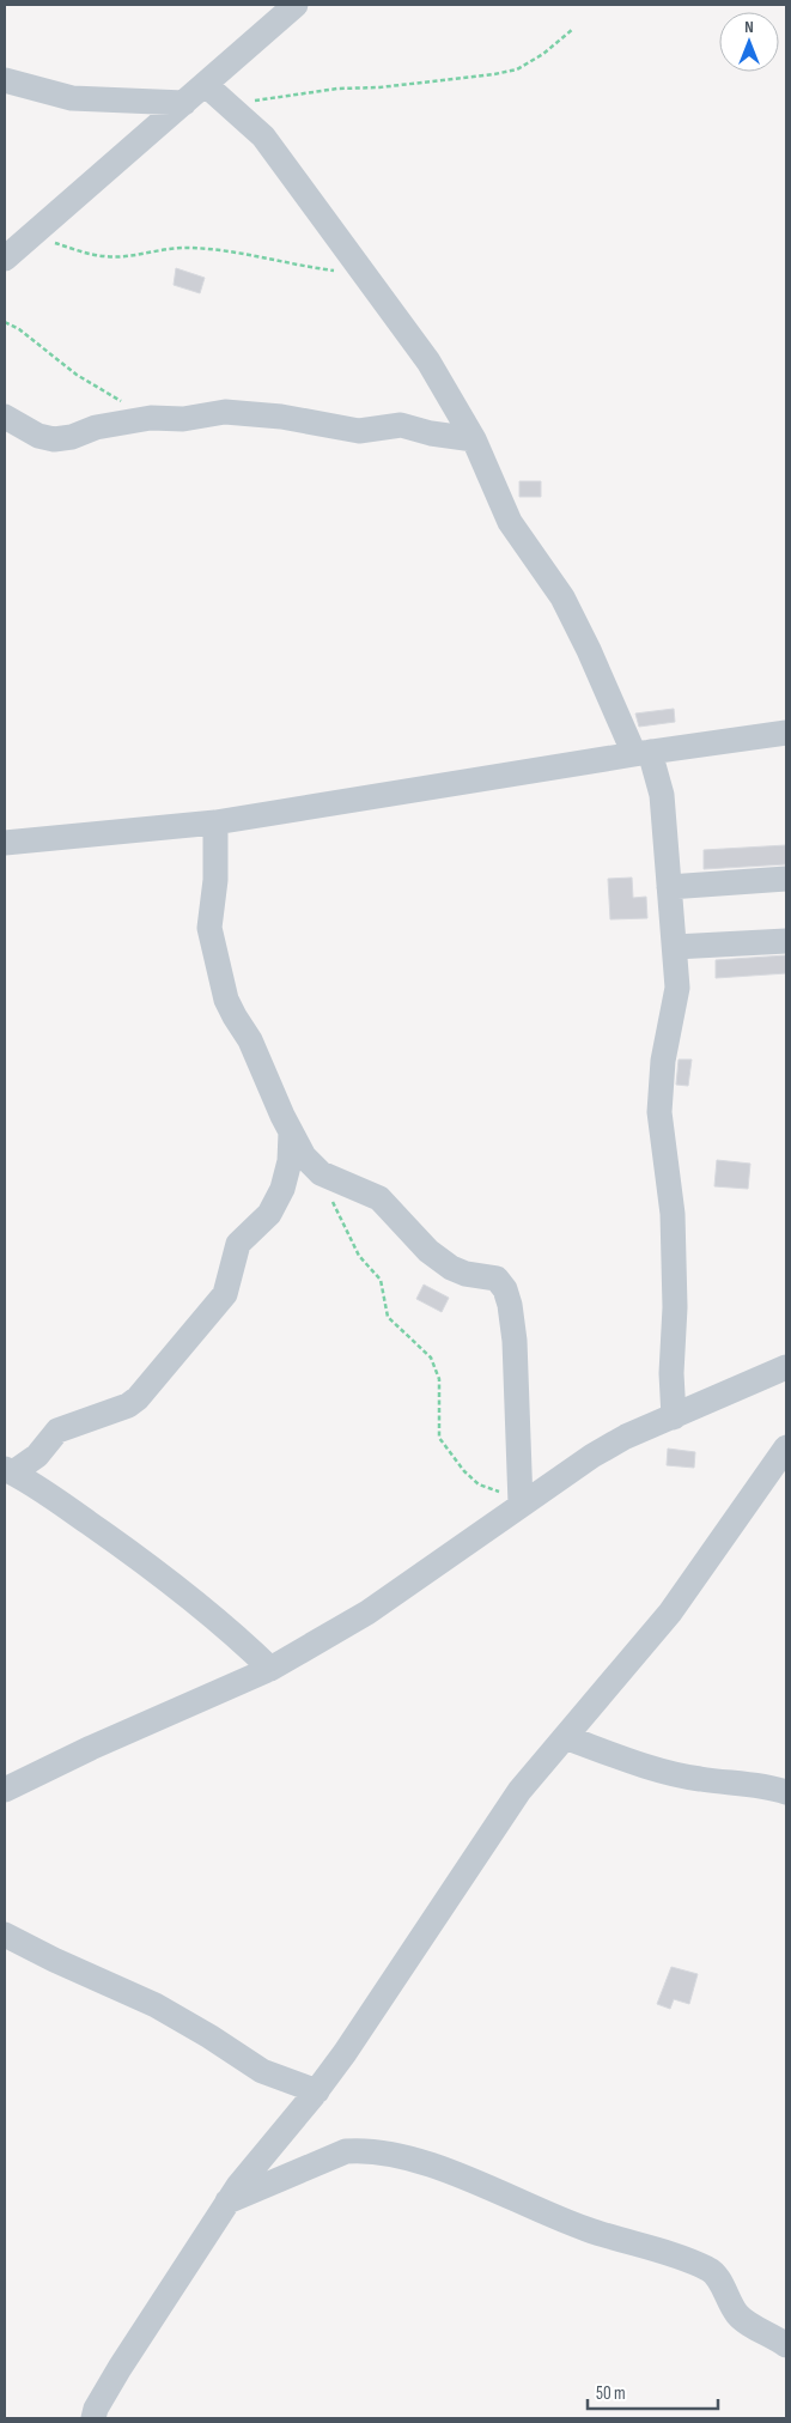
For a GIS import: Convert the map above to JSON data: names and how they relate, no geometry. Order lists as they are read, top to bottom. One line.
{"scale_bar":"50 m","north":"top"}
